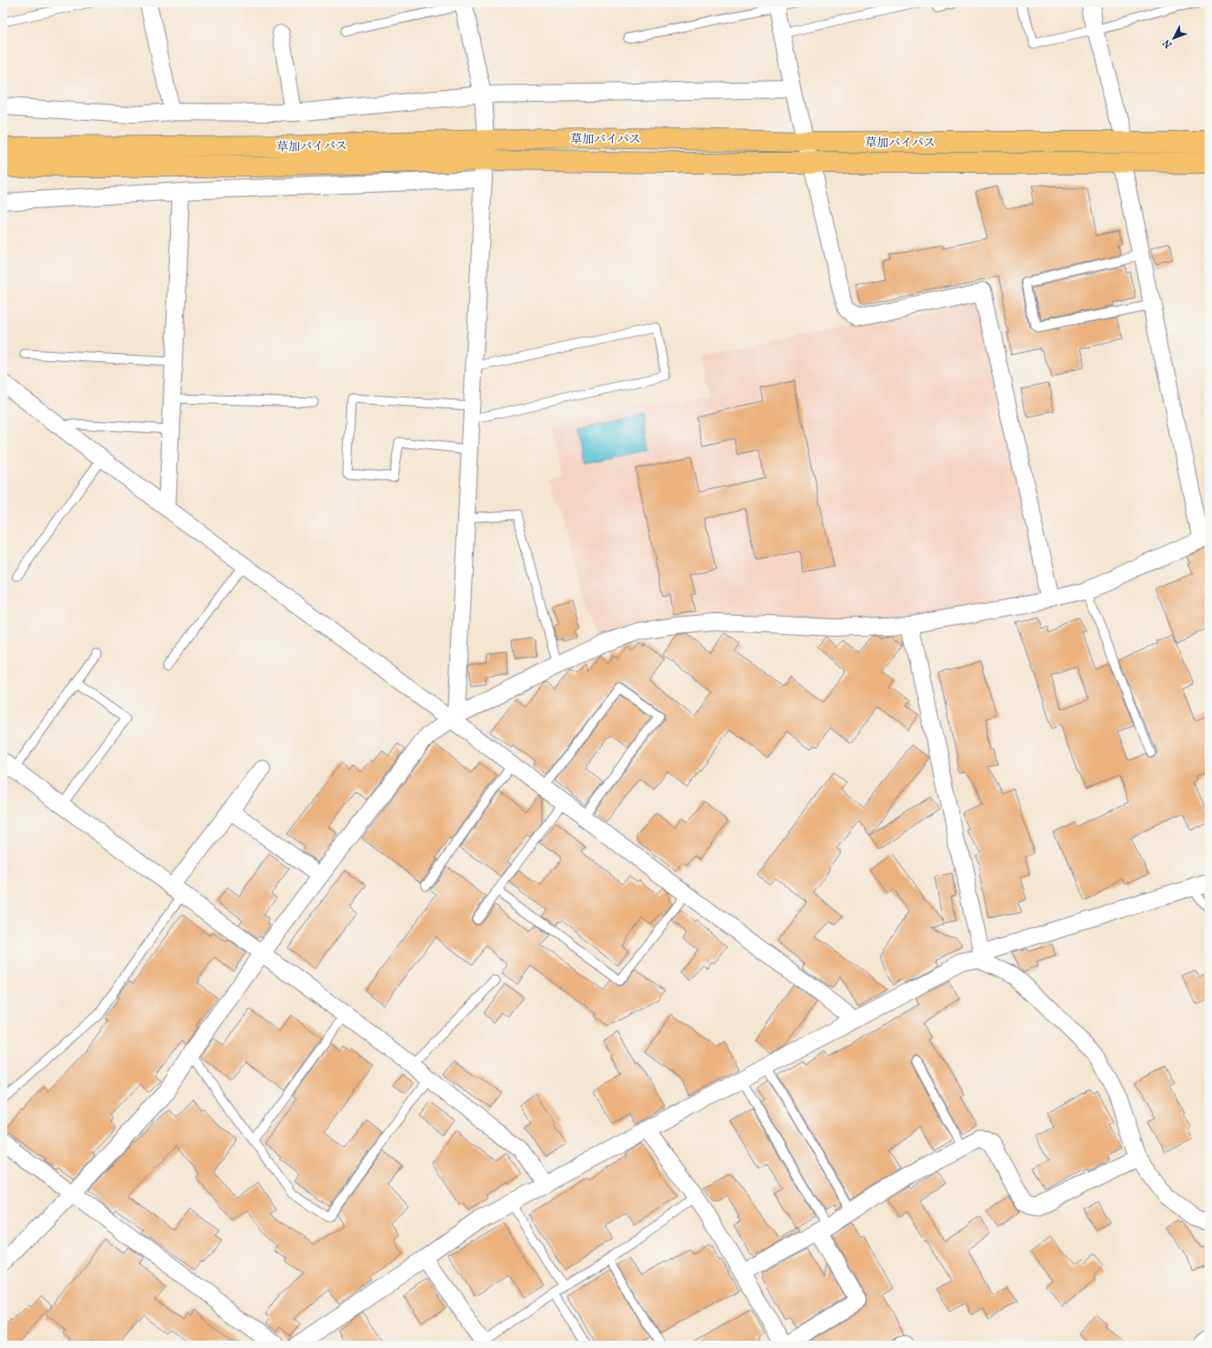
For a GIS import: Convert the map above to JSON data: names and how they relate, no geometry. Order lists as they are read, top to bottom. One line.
{"streets":{"highway":["草加バイパス"]},"north":"bottom left"}
